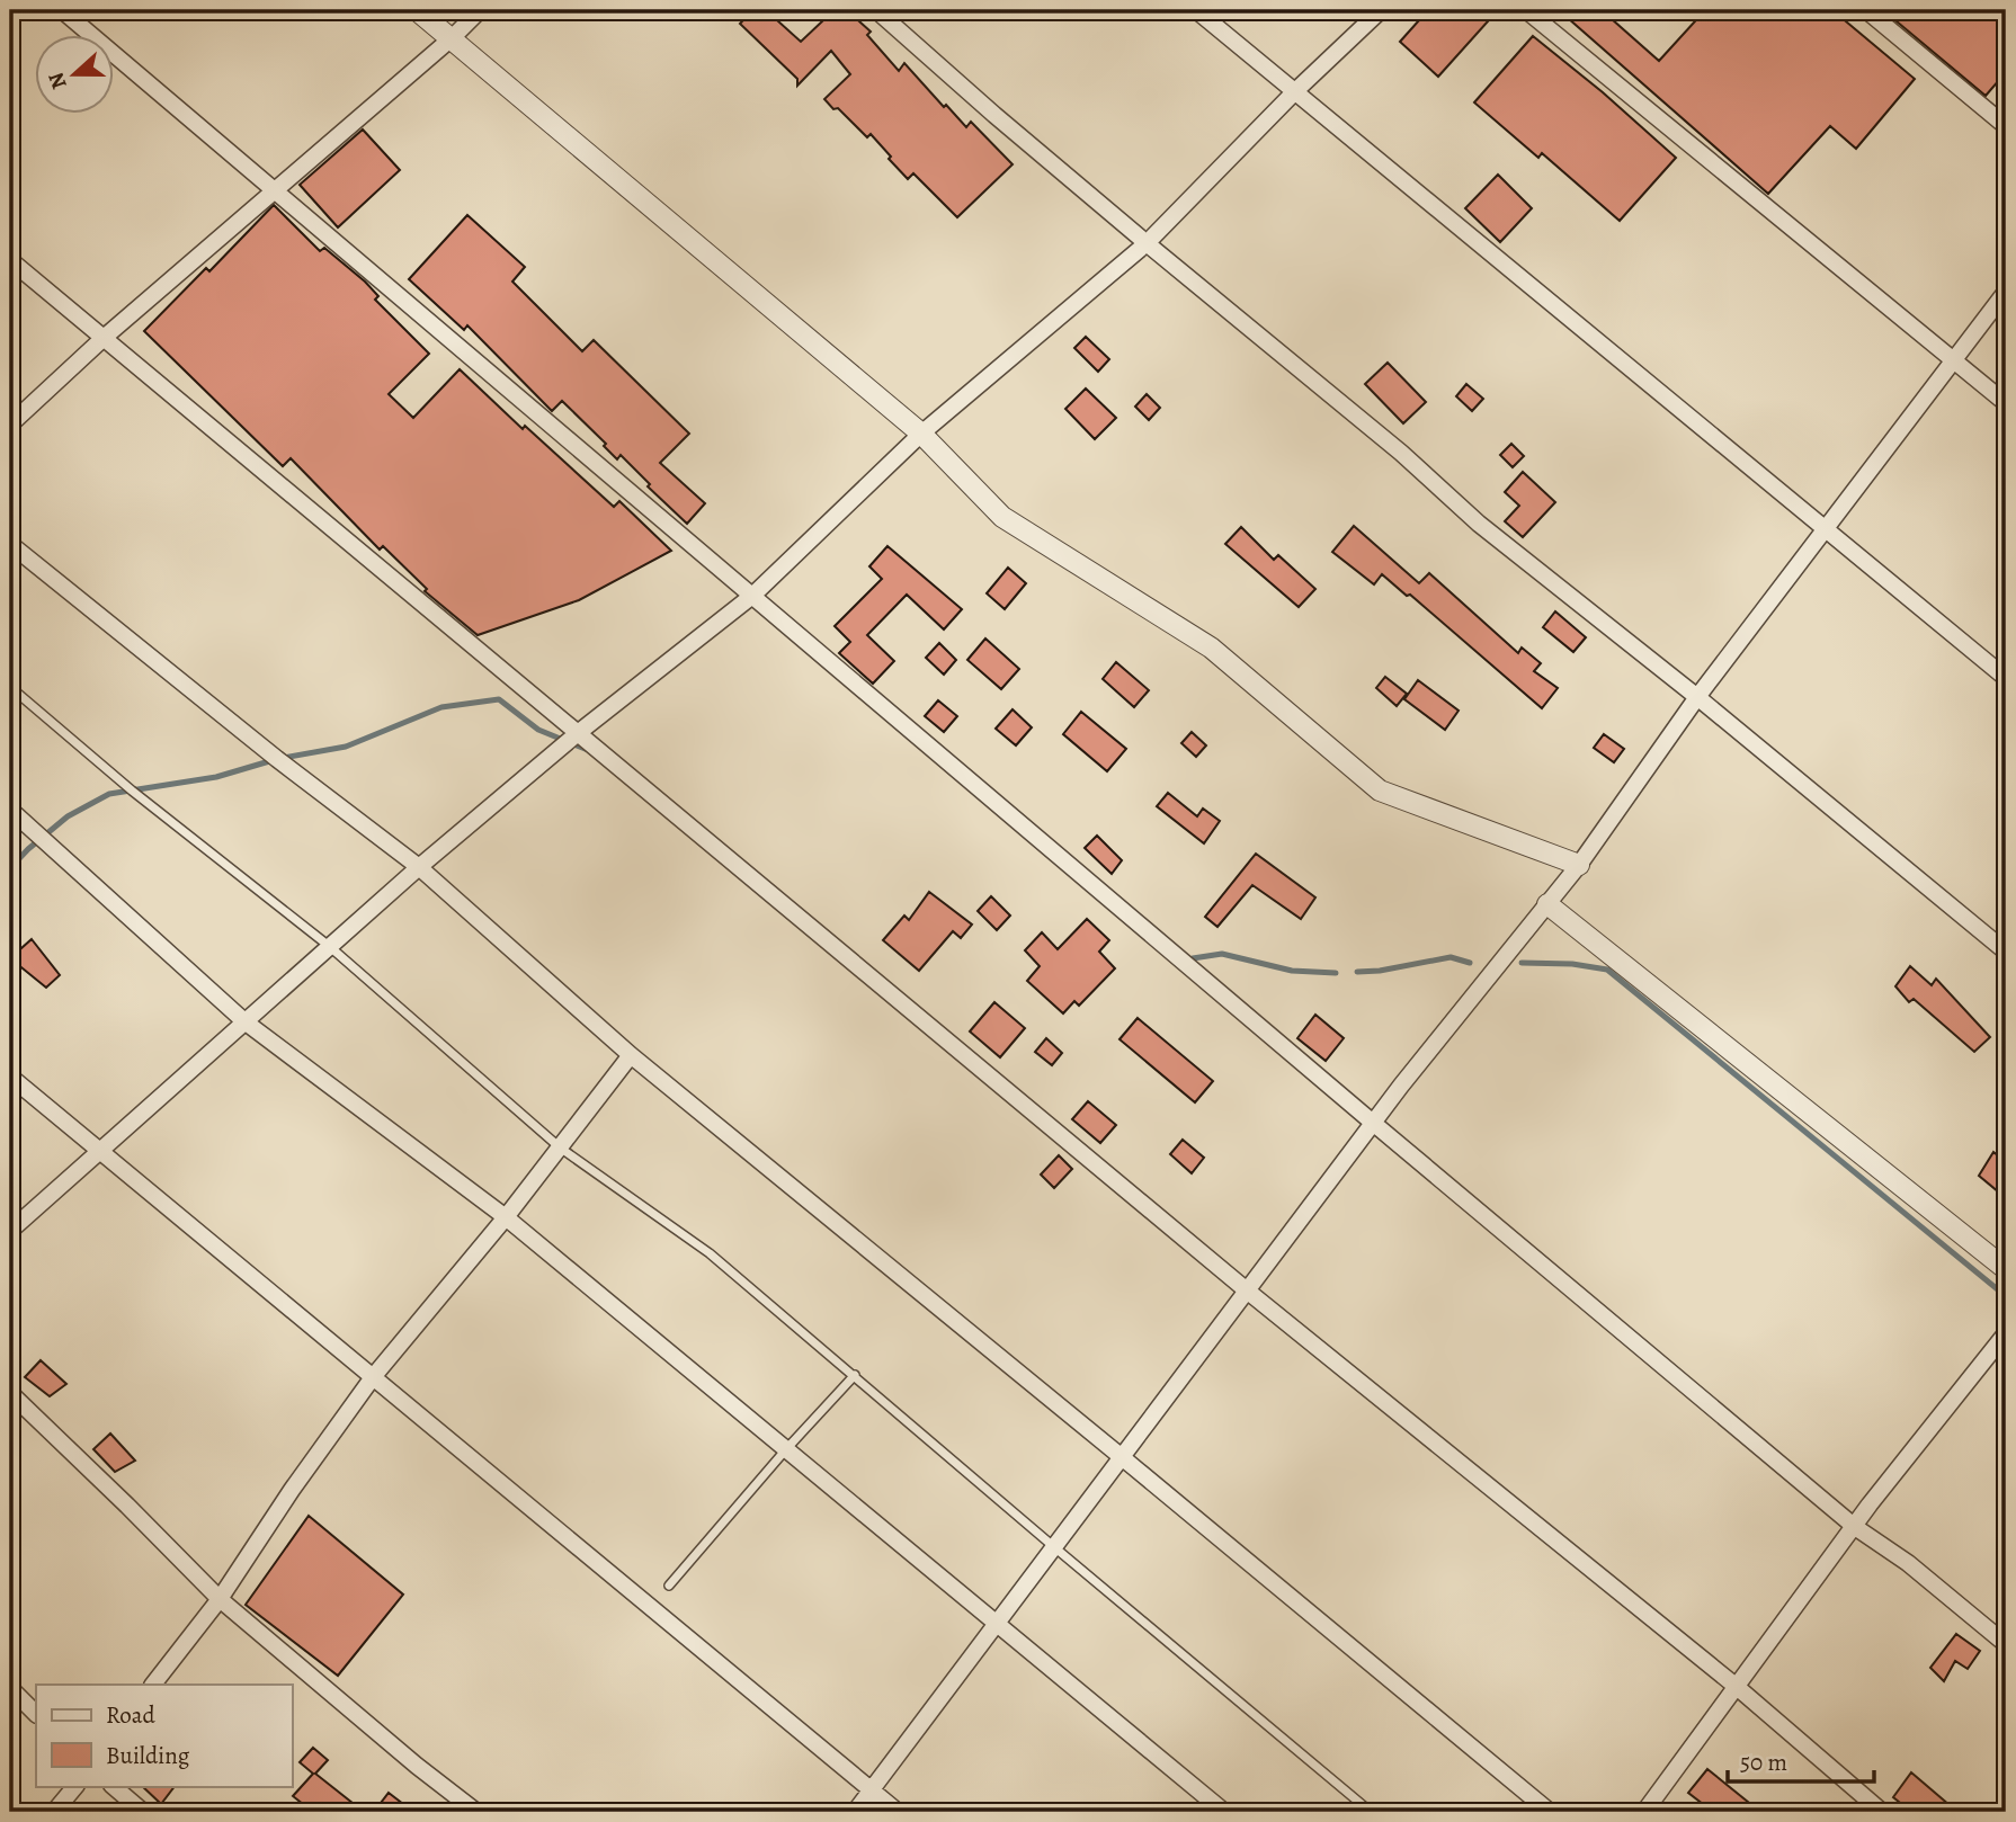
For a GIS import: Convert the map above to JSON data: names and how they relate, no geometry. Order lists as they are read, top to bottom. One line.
{"legend":["Road","Building"],"scale_bar":"50 m","north":"left"}
